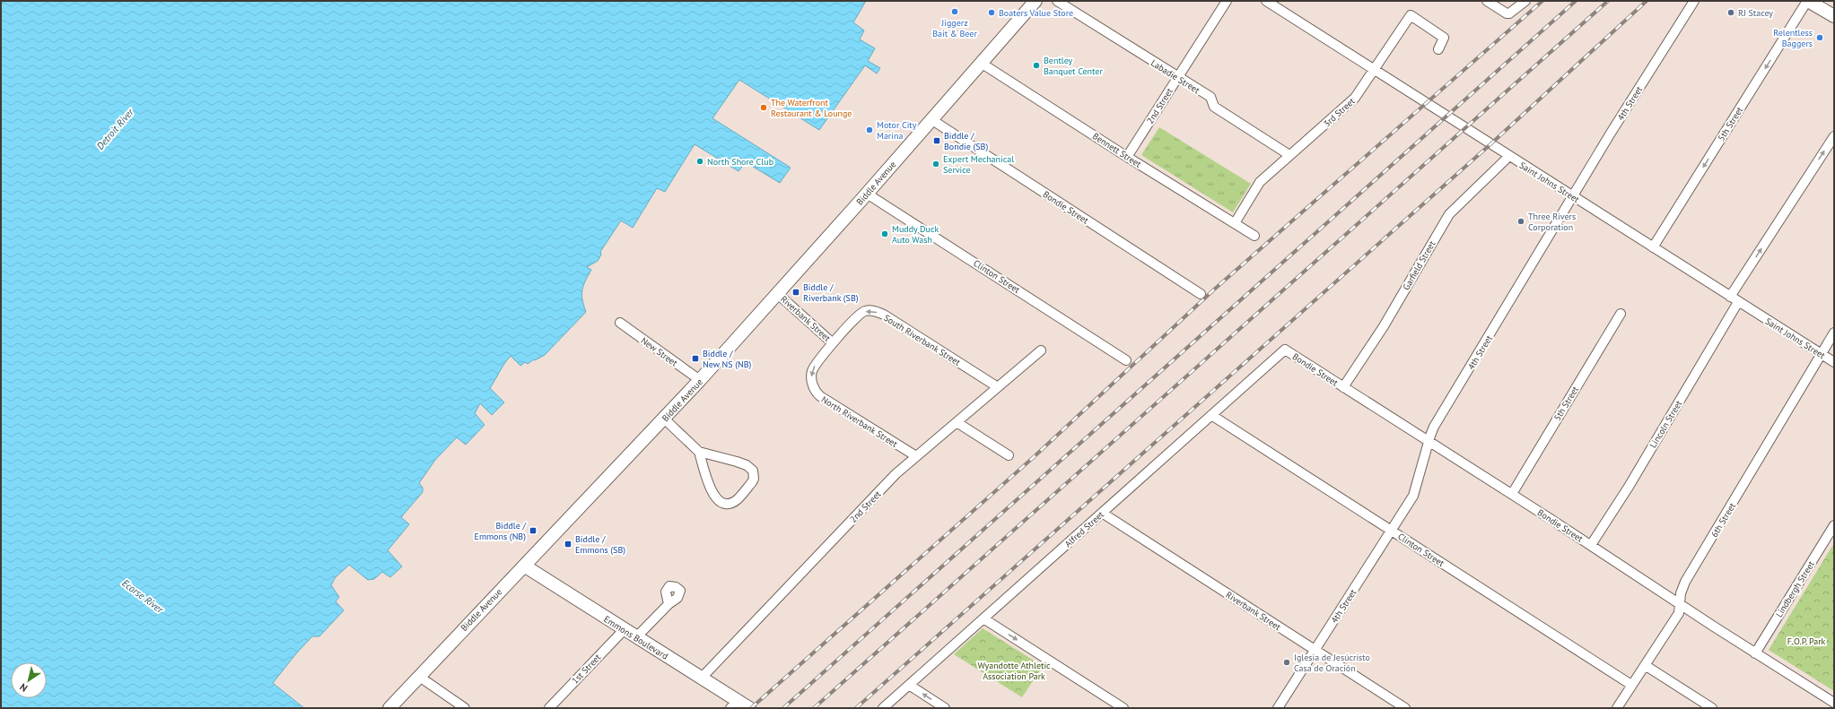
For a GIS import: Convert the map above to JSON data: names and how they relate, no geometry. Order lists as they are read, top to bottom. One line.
{"streets":{"main road":["Biddle Avenue","Emmons Boulevard"],"street":["Labadie Street","4th Street","2nd Street","3rd Street","5th Street","Bennett Street","Saint Johns Street","Bondie Street","Garfield Street","Clinton Street","Riverbank Street","South Riverbank Street","New Street","North Riverbank Street","Lincoln Street","6th Street","Alfred Street","Lindbergh Street","1st Street"]},"crossings":[["Labadie Street","2nd Street"],["Labadie Street","3rd Street"],["4th Street","Saint Johns Street"],["4th Street","Bondie Street"],["4th Street","Clinton Street"],["4th Street","Riverbank Street"],["2nd Street","Bennett Street"],["2nd Street","South Riverbank Street"],["2nd Street","North Riverbank Street"],["2nd Street","Emmons Boulevard"],["3rd Street","Bennett Street"],["3rd Street","Saint Johns Street"],["5th Street","Saint Johns Street"],["5th Street","Bondie Street"],["Bennett Street","Biddle Avenue"],["Saint Johns Street","Garfield Street"],["Saint Johns Street","Lincoln Street"],["Saint Johns Street","6th Street"],["Biddle Avenue","Bondie Street"],["Biddle Avenue","Clinton Street"],["Biddle Avenue","Riverbank Street"],["Biddle Avenue","New Street"],["Biddle Avenue","Emmons Boulevard"],["Bondie Street","Garfield Street"],["Bondie Street","Lincoln Street"],["Bondie Street","6th Street"],["Bondie Street","Alfred Street"],["Bondie Street","Lindbergh Street"],["Clinton Street","6th Street"],["Clinton Street","Alfred Street"],["Riverbank Street","South Riverbank Street"],["Riverbank Street","North Riverbank Street"],["Riverbank Street","Alfred Street"],["South Riverbank Street","North Riverbank Street"],["Emmons Boulevard","1st Street"]],"one_way":["5th Street","South Riverbank Street","North Riverbank Street","Lincoln Street"],"water":["Detroit River","Ecorse River"],"parks":["F.O.P. Park","Wyandotte Athletic Association Park"],"places":{"other":["Jiggerz Bait & Beer","Boaters Value Store","RJ Stacey","Relentless Baggers","Bentley Banquet Center","The Waterfront Restaurant & Lounge","Motor City Marina","North Shore Club","Expert Mechanical Service","Three Rivers Corporation","Muddy Duck Auto Wash","Iglesia de Jesúcristo Casa de Oración"],"transit":["Biddle / Bondie (SB)","Biddle / Riverbank (SB)","Biddle / New NS (NB)","Biddle / Emmons (NB)","Biddle / Emmons (SB)"]},"north":"bottom left"}
